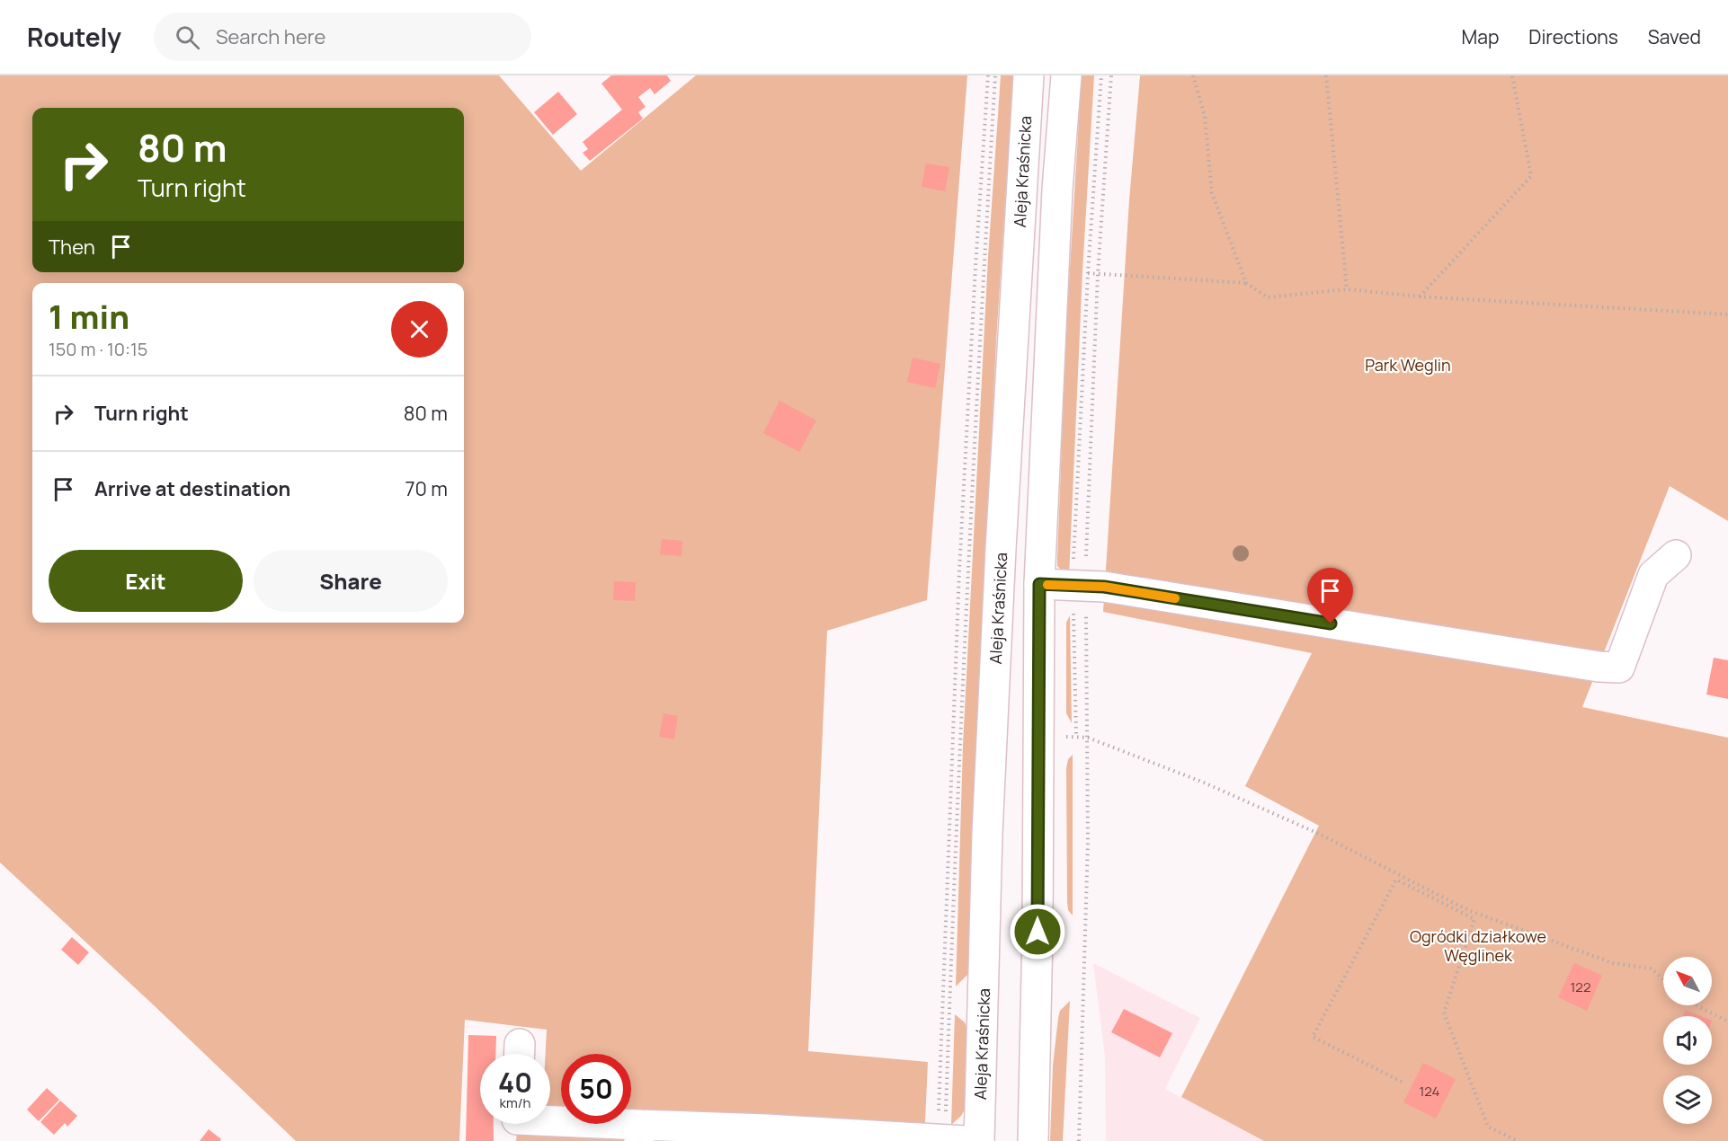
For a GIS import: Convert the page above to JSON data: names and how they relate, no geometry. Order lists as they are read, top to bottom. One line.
{"streets":{"main road":["Aleja Kraśnicka"]},"parks":["Park Weglin","Ogródki działkowe Węglinek"],"house_numbers":["122","124"],"north":"top left","page":{"header":"Routely","search":"Search here","nav":["Map","Directions","Saved"],"turn":["80 m","Turn right"],"then":"Then","heading":["1 min","150 m · 10:15"],"list":[{"name":"Turn right","value":"80 m"},{"name":"Arrive at destination","value":"70 m"}],"buttons":["Exit","Share"],"speed":"40 km/h","limit":"50"}}
